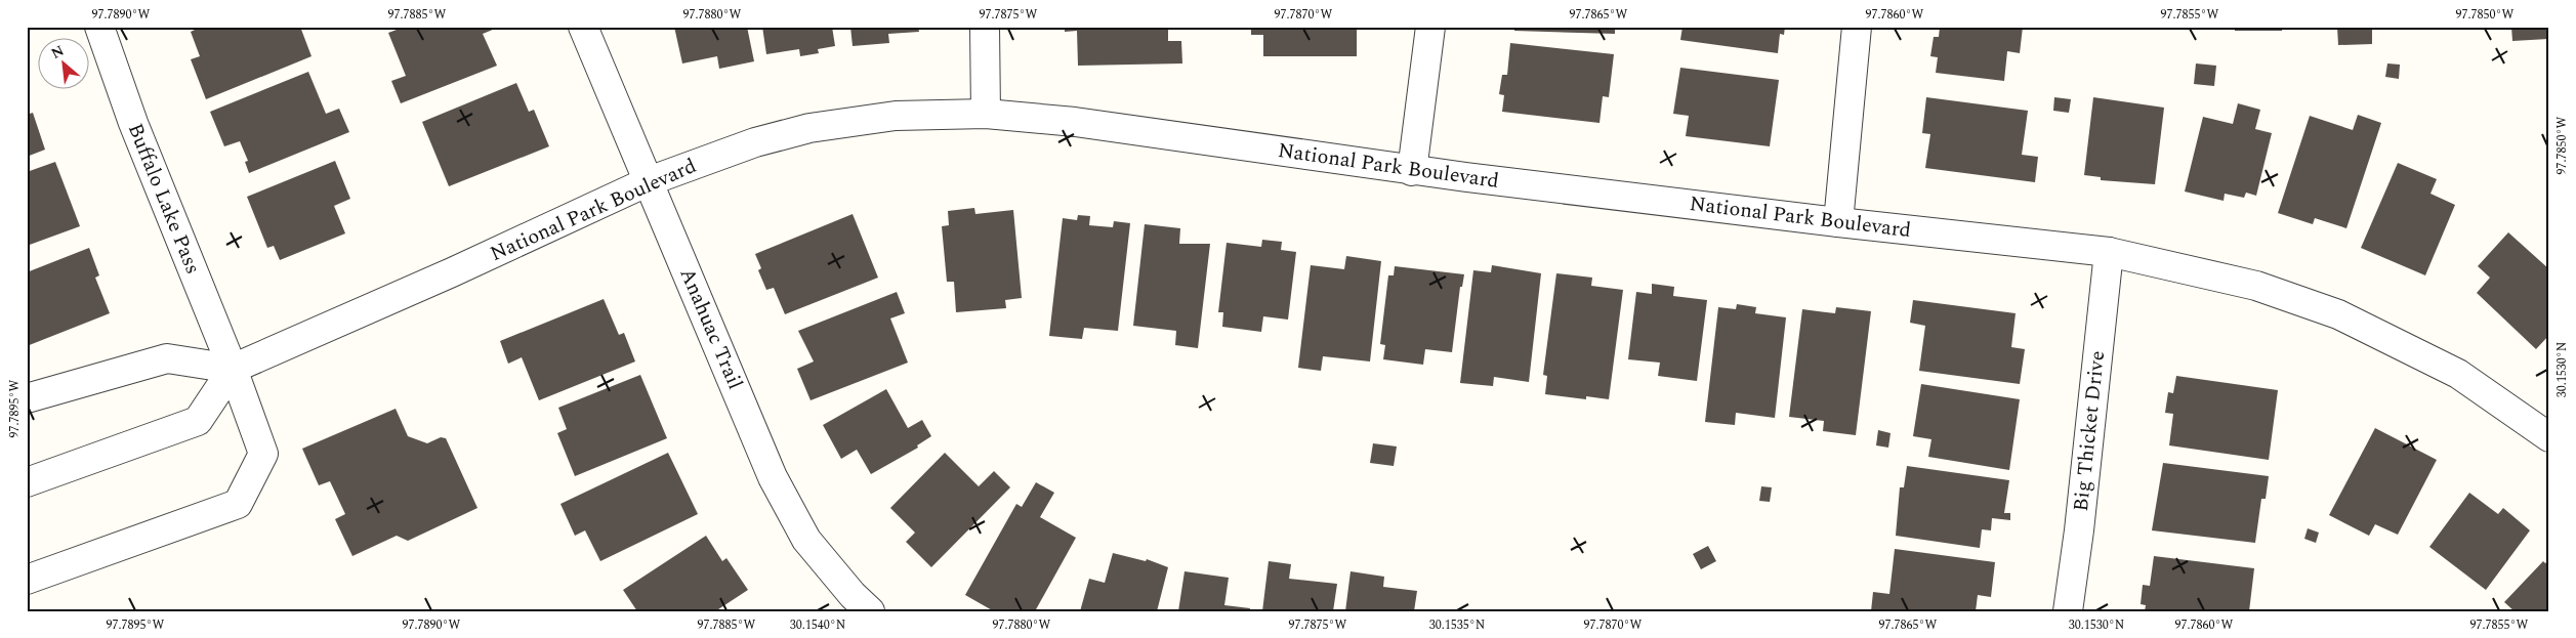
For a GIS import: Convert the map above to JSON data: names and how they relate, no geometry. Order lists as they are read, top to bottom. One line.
{"streets":{"street":["National Park Boulevard","Buffalo Lake Pass","Anahuac Trail","Big Thicket Drive"]},"crossings":[["National Park Boulevard","Buffalo Lake Pass"],["National Park Boulevard","Anahuac Trail"],["National Park Boulevard","Big Thicket Drive"]],"north":"top left","coordinates":["97.7890°W","97.7885°W","97.7880°W","97.7875°W","97.7870°W","97.7865°W","97.7860°W","97.7855°W","97.7850°W","30.1530°N","97.7895°W","30.1540°N","30.1535°N"]}
